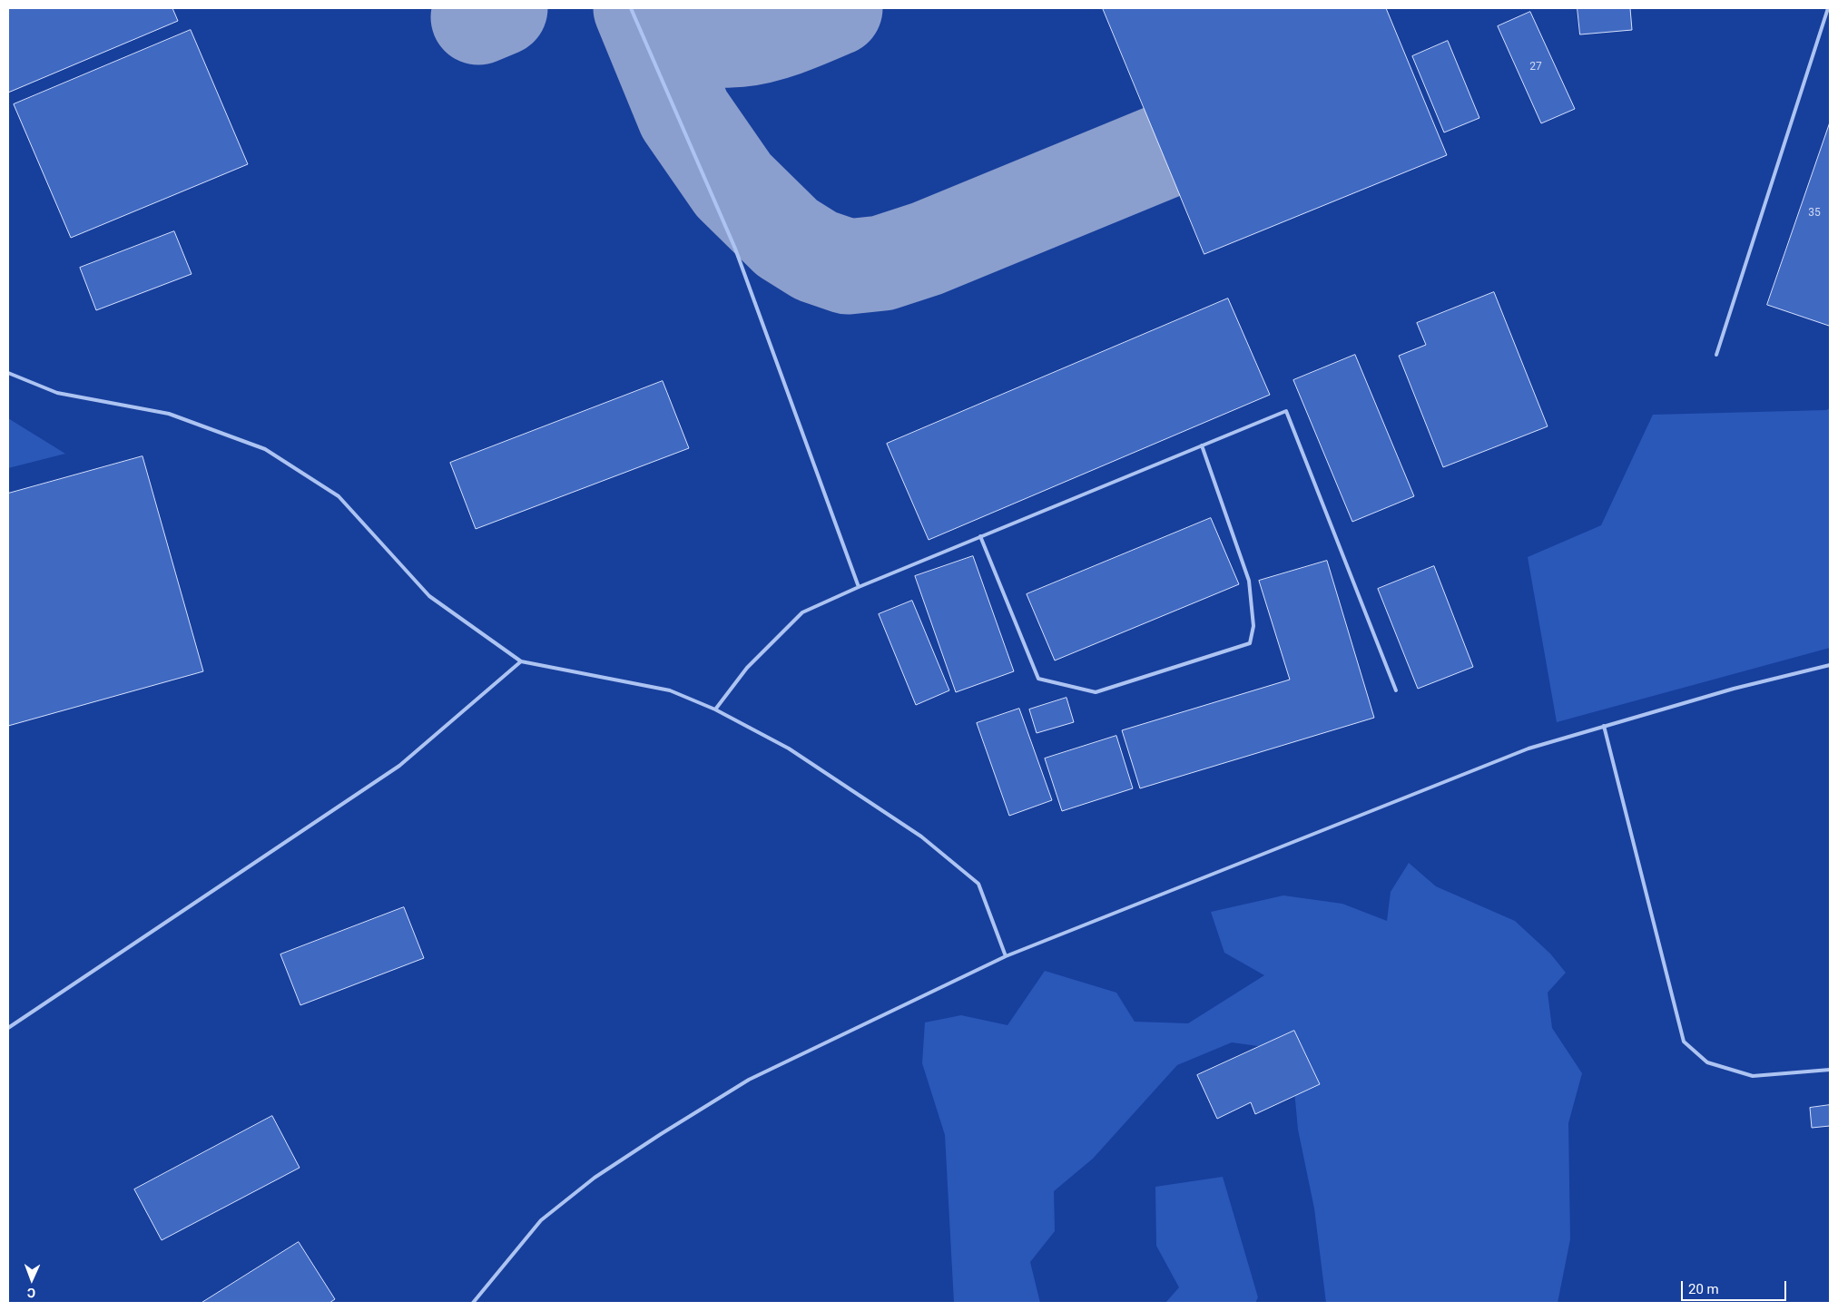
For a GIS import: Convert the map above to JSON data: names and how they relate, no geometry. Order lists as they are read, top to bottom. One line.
{"house_numbers":["27","35"],"scale_bar":"20 m","north":"bottom"}
